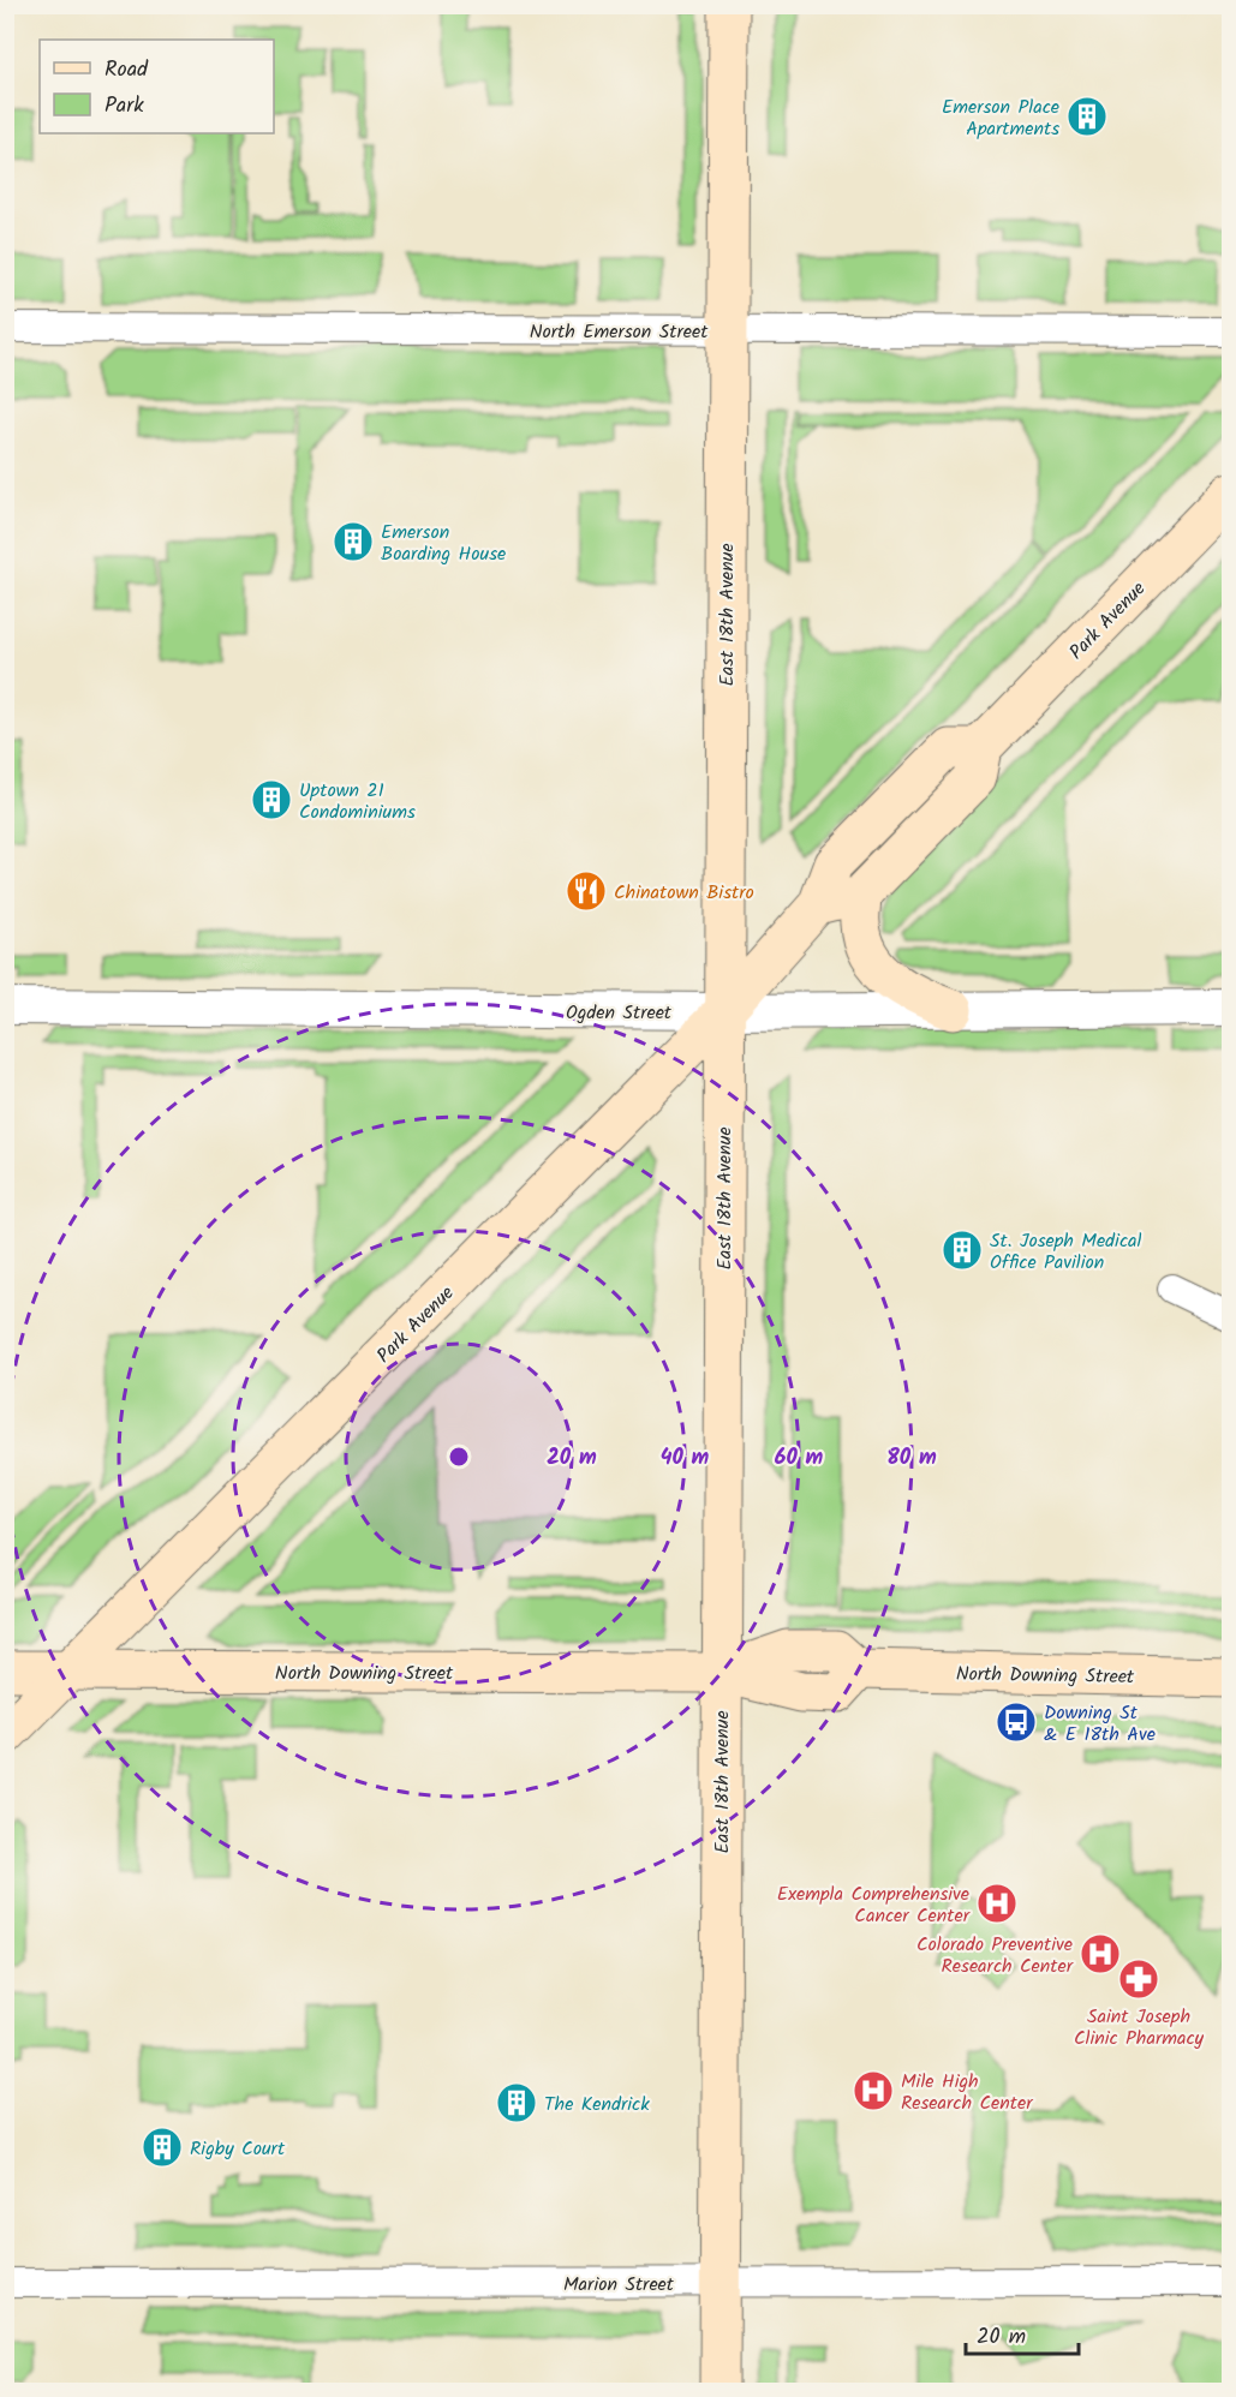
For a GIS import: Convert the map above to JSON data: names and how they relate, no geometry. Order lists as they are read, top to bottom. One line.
{"streets":{"main road":["East 18th Avenue","Park Avenue","North Downing Street"],"street":["North Emerson Street","Ogden Street","Marion Street"]},"crossings":[["North Emerson Street","East 18th Avenue"],["East 18th Avenue","Park Avenue"],["East 18th Avenue","Ogden Street"],["East 18th Avenue","North Downing Street"],["East 18th Avenue","Marion Street"],["Park Avenue","Ogden Street"],["Park Avenue","North Downing Street"]],"places":{"building":["Emerson Place Apartments","Emerson Boarding House","Uptown 21 Condominiums","St. Joseph Medical Office Pavilion","The Kendrick","Rigby Court"],"restaurant":["Chinatown Bistro"],"bus stop":["Downing St & E 18th Ave"],"hospital":["Exempla Comprehensive Cancer Center","Colorado Preventive Research Center","Mile High Research Center"],"pharmacy":["Saint Joseph Clinic Pharmacy"]},"legend":["Road","Park"],"scale_bar":"20 m","rings":["20 m","40 m","60 m","80 m"]}
